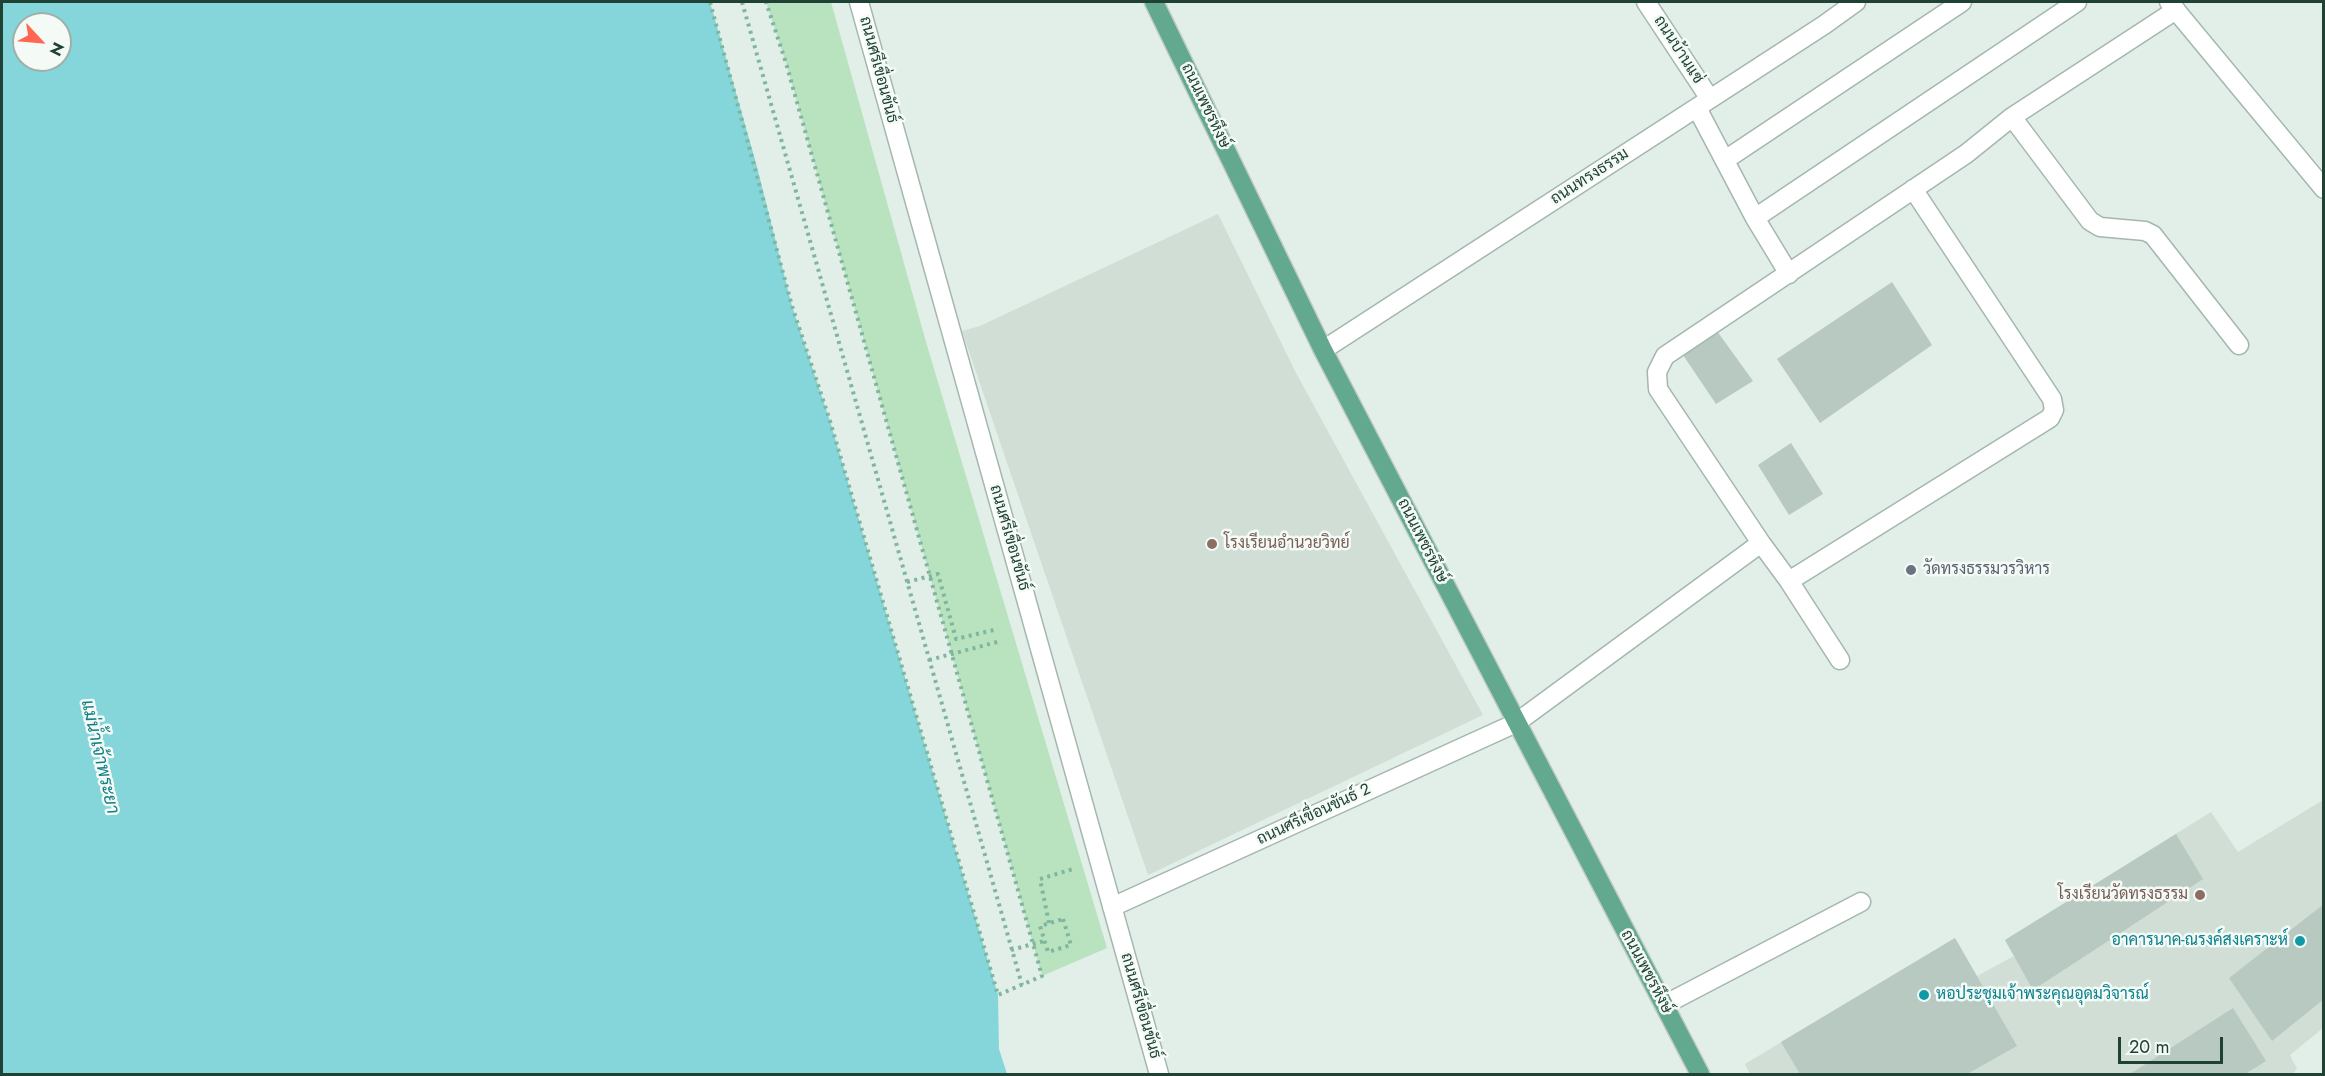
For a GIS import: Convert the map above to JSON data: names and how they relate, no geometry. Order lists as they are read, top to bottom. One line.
{"streets":{"main road":["ถนนเพชรหึงษ์"],"street":["ถนนบ้านแซ่","ถนนศรีเขื่อนขันธ์","ถนนทรงธรรม","ถนนศรีเขื่อนขันธ์ 2"]},"crossings":[["ถนนบ้านแซ่","ถนนทรงธรรม"],["ถนนศรีเขื่อนขันธ์","ถนนศรีเขื่อนขันธ์ 2"],["ถนนเพชรหึงษ์","ถนนทรงธรรม"],["ถนนเพชรหึงษ์","ถนนศรีเขื่อนขันธ์ 2"]],"water":["แม่น้ำเจ้าพระยา"],"places":["โรงเรียนอำนวยวิทย์","วัดทรงธรรมวรวิหาร","โรงเรียนวัดทรงธรรม","อาคารนาค-ณรงค์สงเคราะห์","หอประชุมเจ้าพระคุณอุดมวิจารณ์"],"scale_bar":"20 m","north":"bottom right"}
